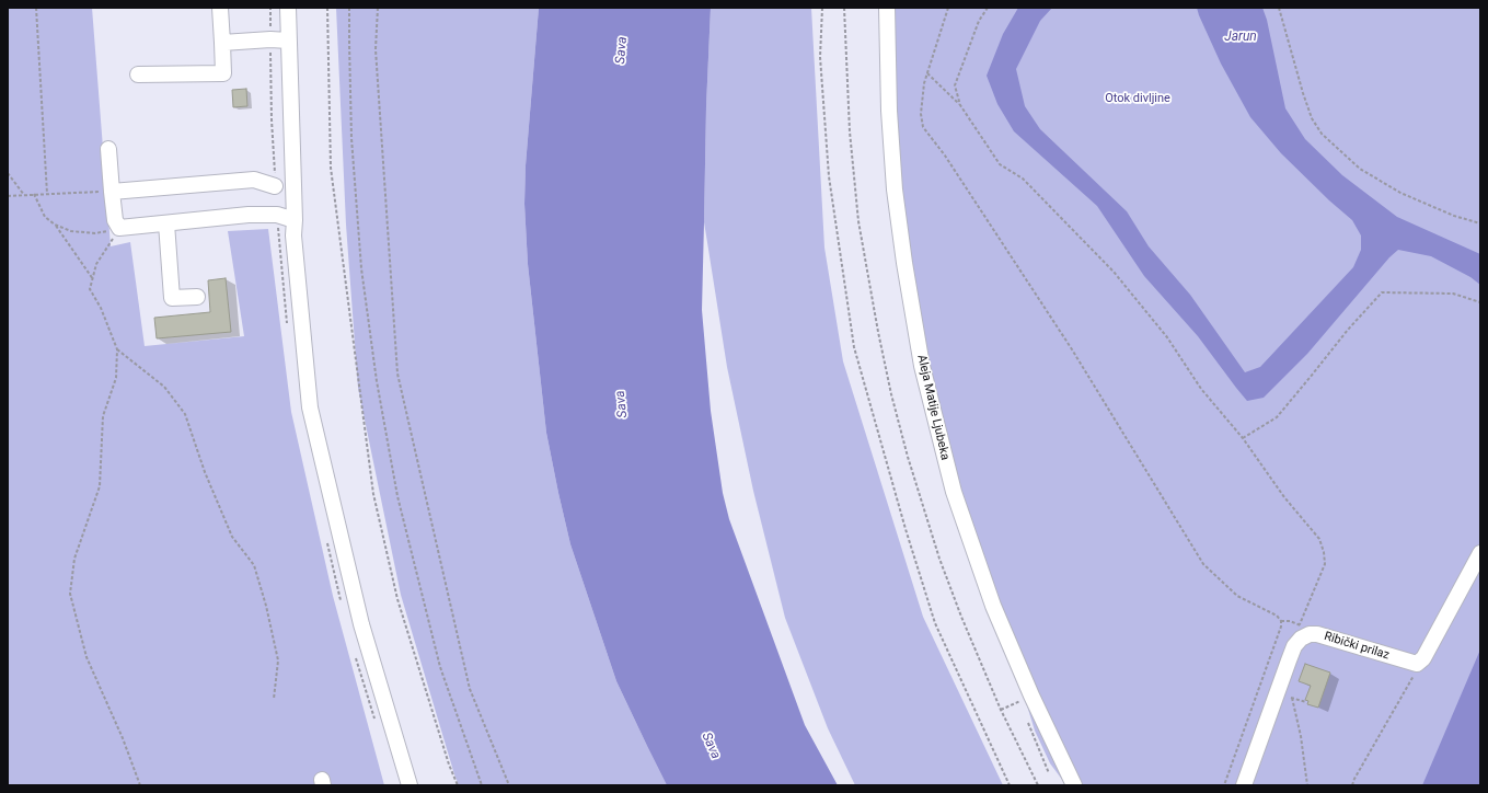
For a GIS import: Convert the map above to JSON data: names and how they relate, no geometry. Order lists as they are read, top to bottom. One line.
{"streets":{"street":["Aleja Matije Ljubeka","Ribički prilaz"]},"water":["Jarun","Sava"],"parks":["Otok divljine"]}
